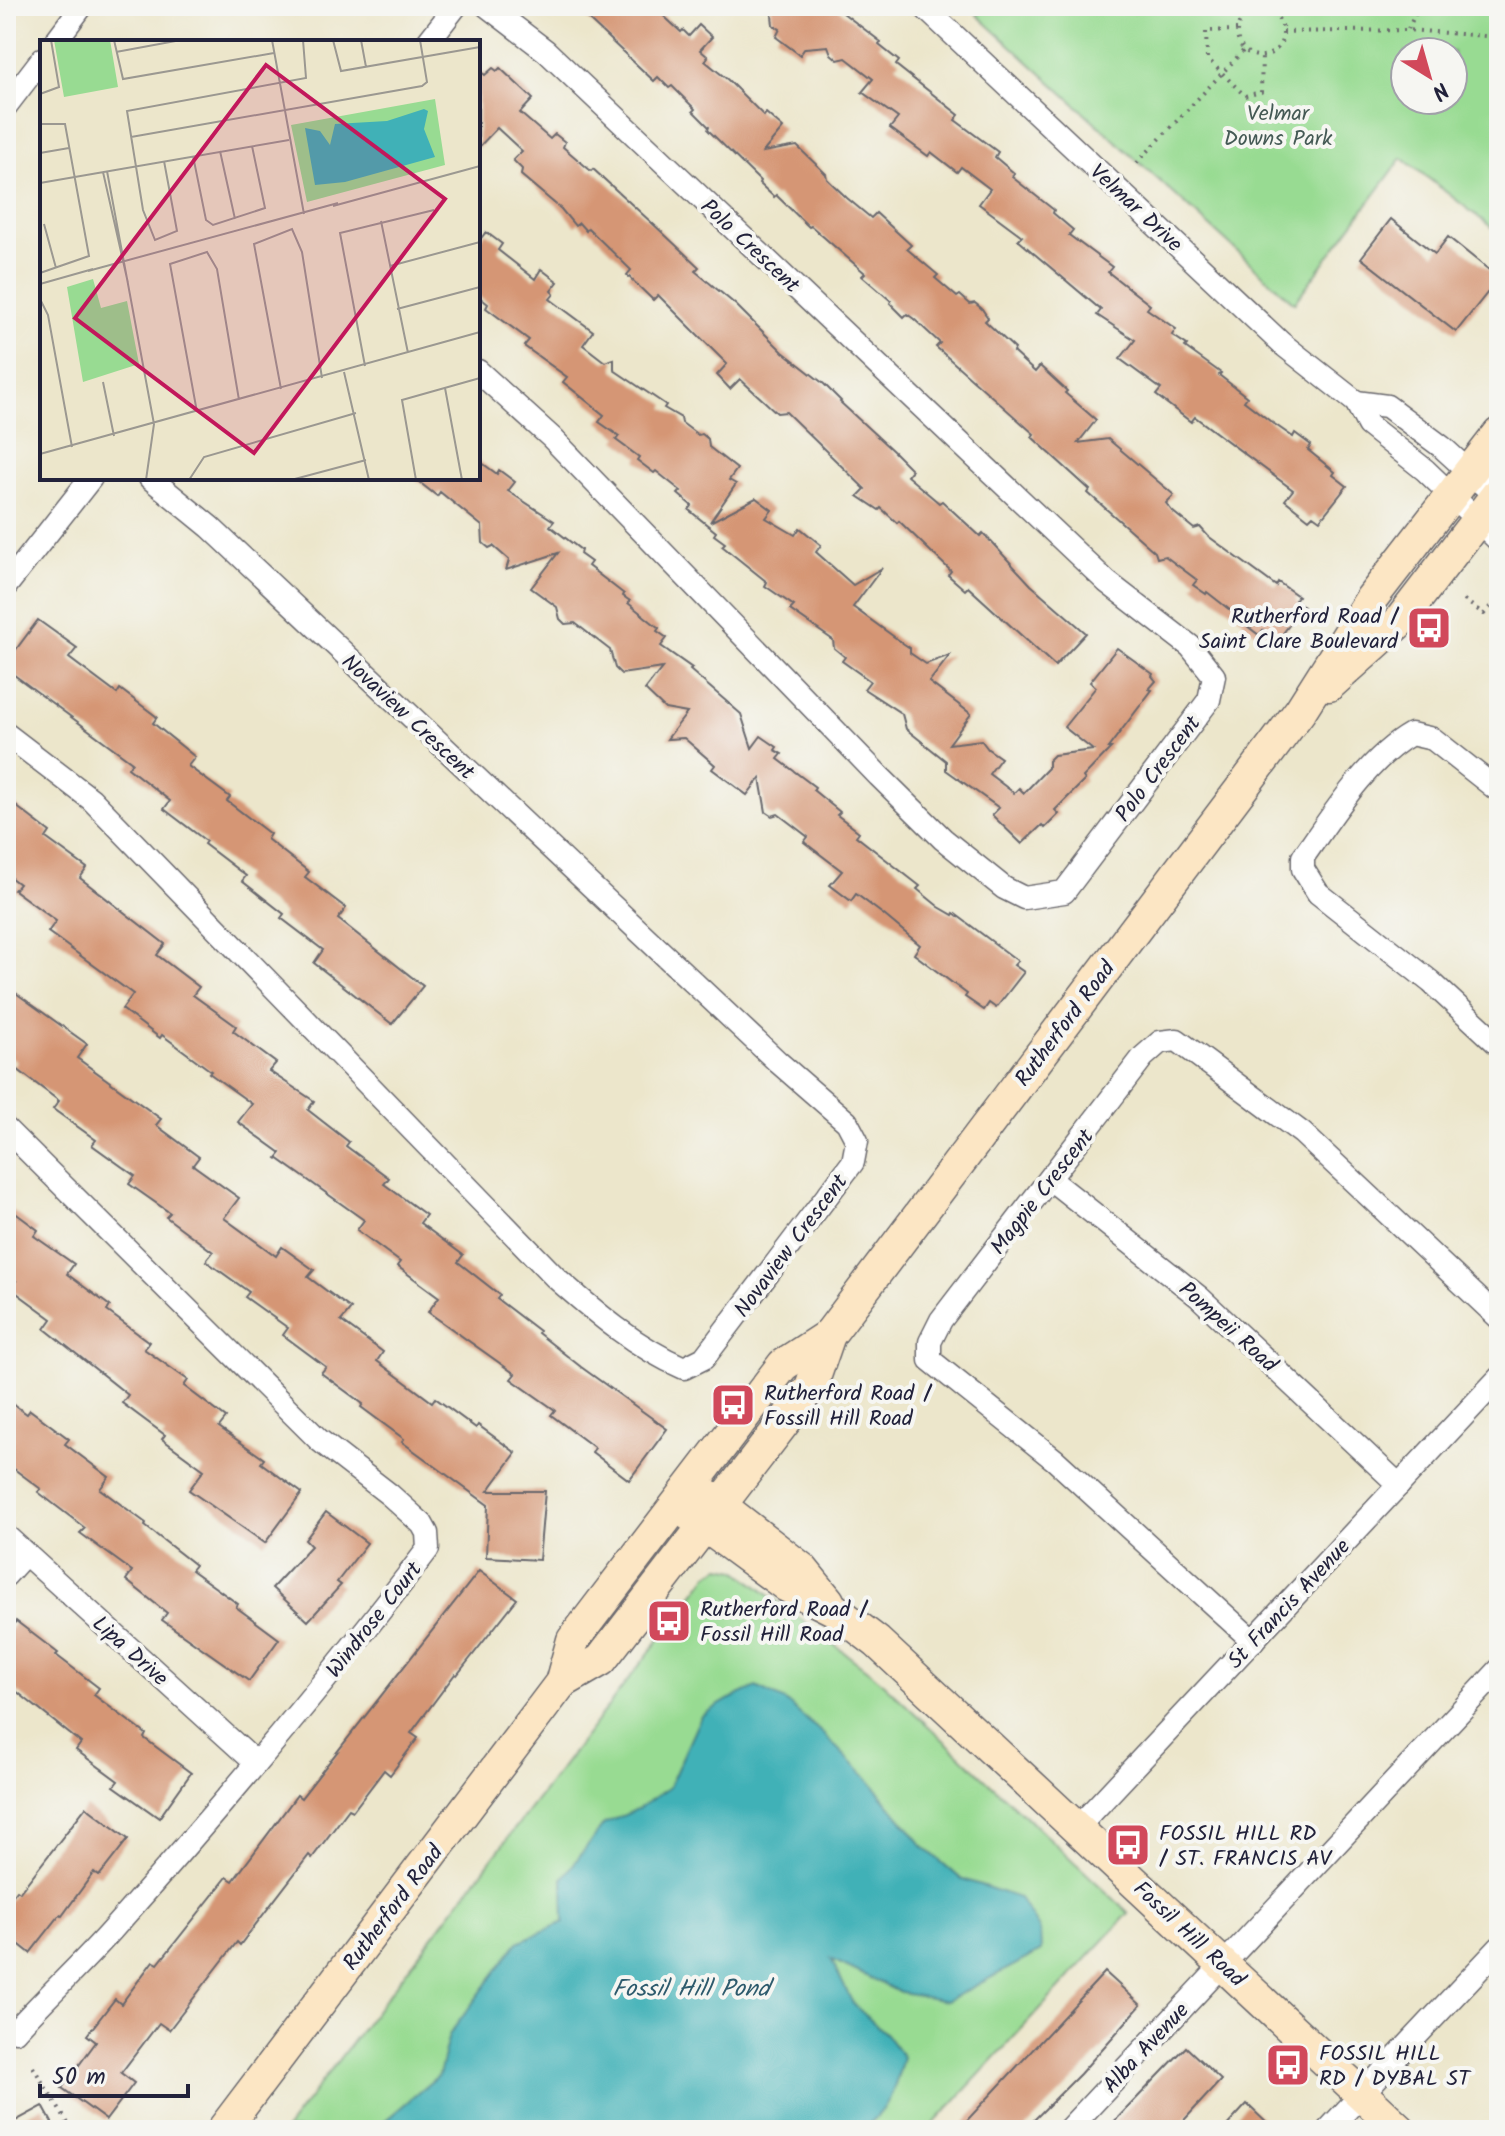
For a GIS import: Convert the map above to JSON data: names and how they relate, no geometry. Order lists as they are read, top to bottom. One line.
{"streets":{"main road":["Rutherford Road","Fossil Hill Road"],"street":["Velmar Drive","Polo Crescent","Novaview Crescent","Magpie Crescent","Pompeii Road","St Francis Avenue","Windrose Court","Lipa Drive","Alba Avenue"]},"crossings":[["Velmar Drive","Rutherford Road"],["Rutherford Road","Fossil Hill Road"],["Magpie Crescent","Pompeii Road"],["Magpie Crescent","St Francis Avenue"],["Pompeii Road","St Francis Avenue"],["St Francis Avenue","Fossil Hill Road"],["Windrose Court","Lipa Drive"],["Fossil Hill Road","Alba Avenue"]],"water":["Fossil Hill Pond"],"parks":["Velmar Downs Park"],"places":{"bus stop":["Rutherford Road / Saint Clare Boulevard","Rutherford Road / Fossill Hill Road","Rutherford Road / Fossil Hill Road","FOSSIL HILL RD / ST. FRANCIS AV","FOSSIL HILL RD / DYBAL ST"]},"scale_bar":"50 m","north":"bottom right"}
